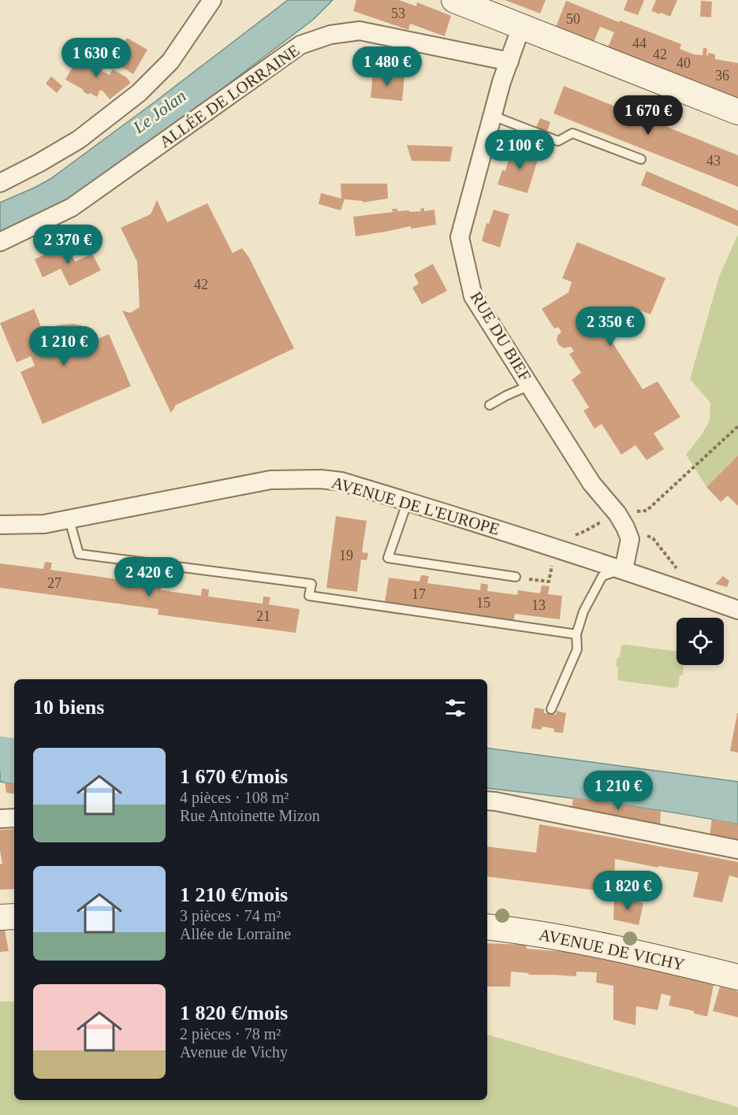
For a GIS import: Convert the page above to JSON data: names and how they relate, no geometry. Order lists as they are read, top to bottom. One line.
{"streets":{"main road":["AVENUE DE VICHY"],"street":["ALLÉE DE LORRAINE","RUE DU BIEF","AVENUE DE L'EUROPE"]},"crossings":[["ALLÉE DE LORRAINE","RUE DU BIEF"],["RUE DU BIEF","AVENUE DE L'EUROPE"]],"water":["Le Jolan"],"house_numbers":["53","50","44","42","40","36","43","42","19","27","17","15","13","21"],"page":{"price":["1 630 €","1 480 €","1 670 €","2 100 €","2 370 €","2 350 €","1 210 €","2 420 €","1 210 €","1 820 €"],"heading":"10 biens","list":[{"name":"1 670 €/mois","note":"4 pièces · 108 m² · Rue Antoinette Mizon"},{"name":"1 210 €/mois","note":"3 pièces · 74 m² · Allée de Lorraine"},{"name":"1 820 €/mois","note":"2 pièces · 78 m² · Avenue de Vichy"}]}}
